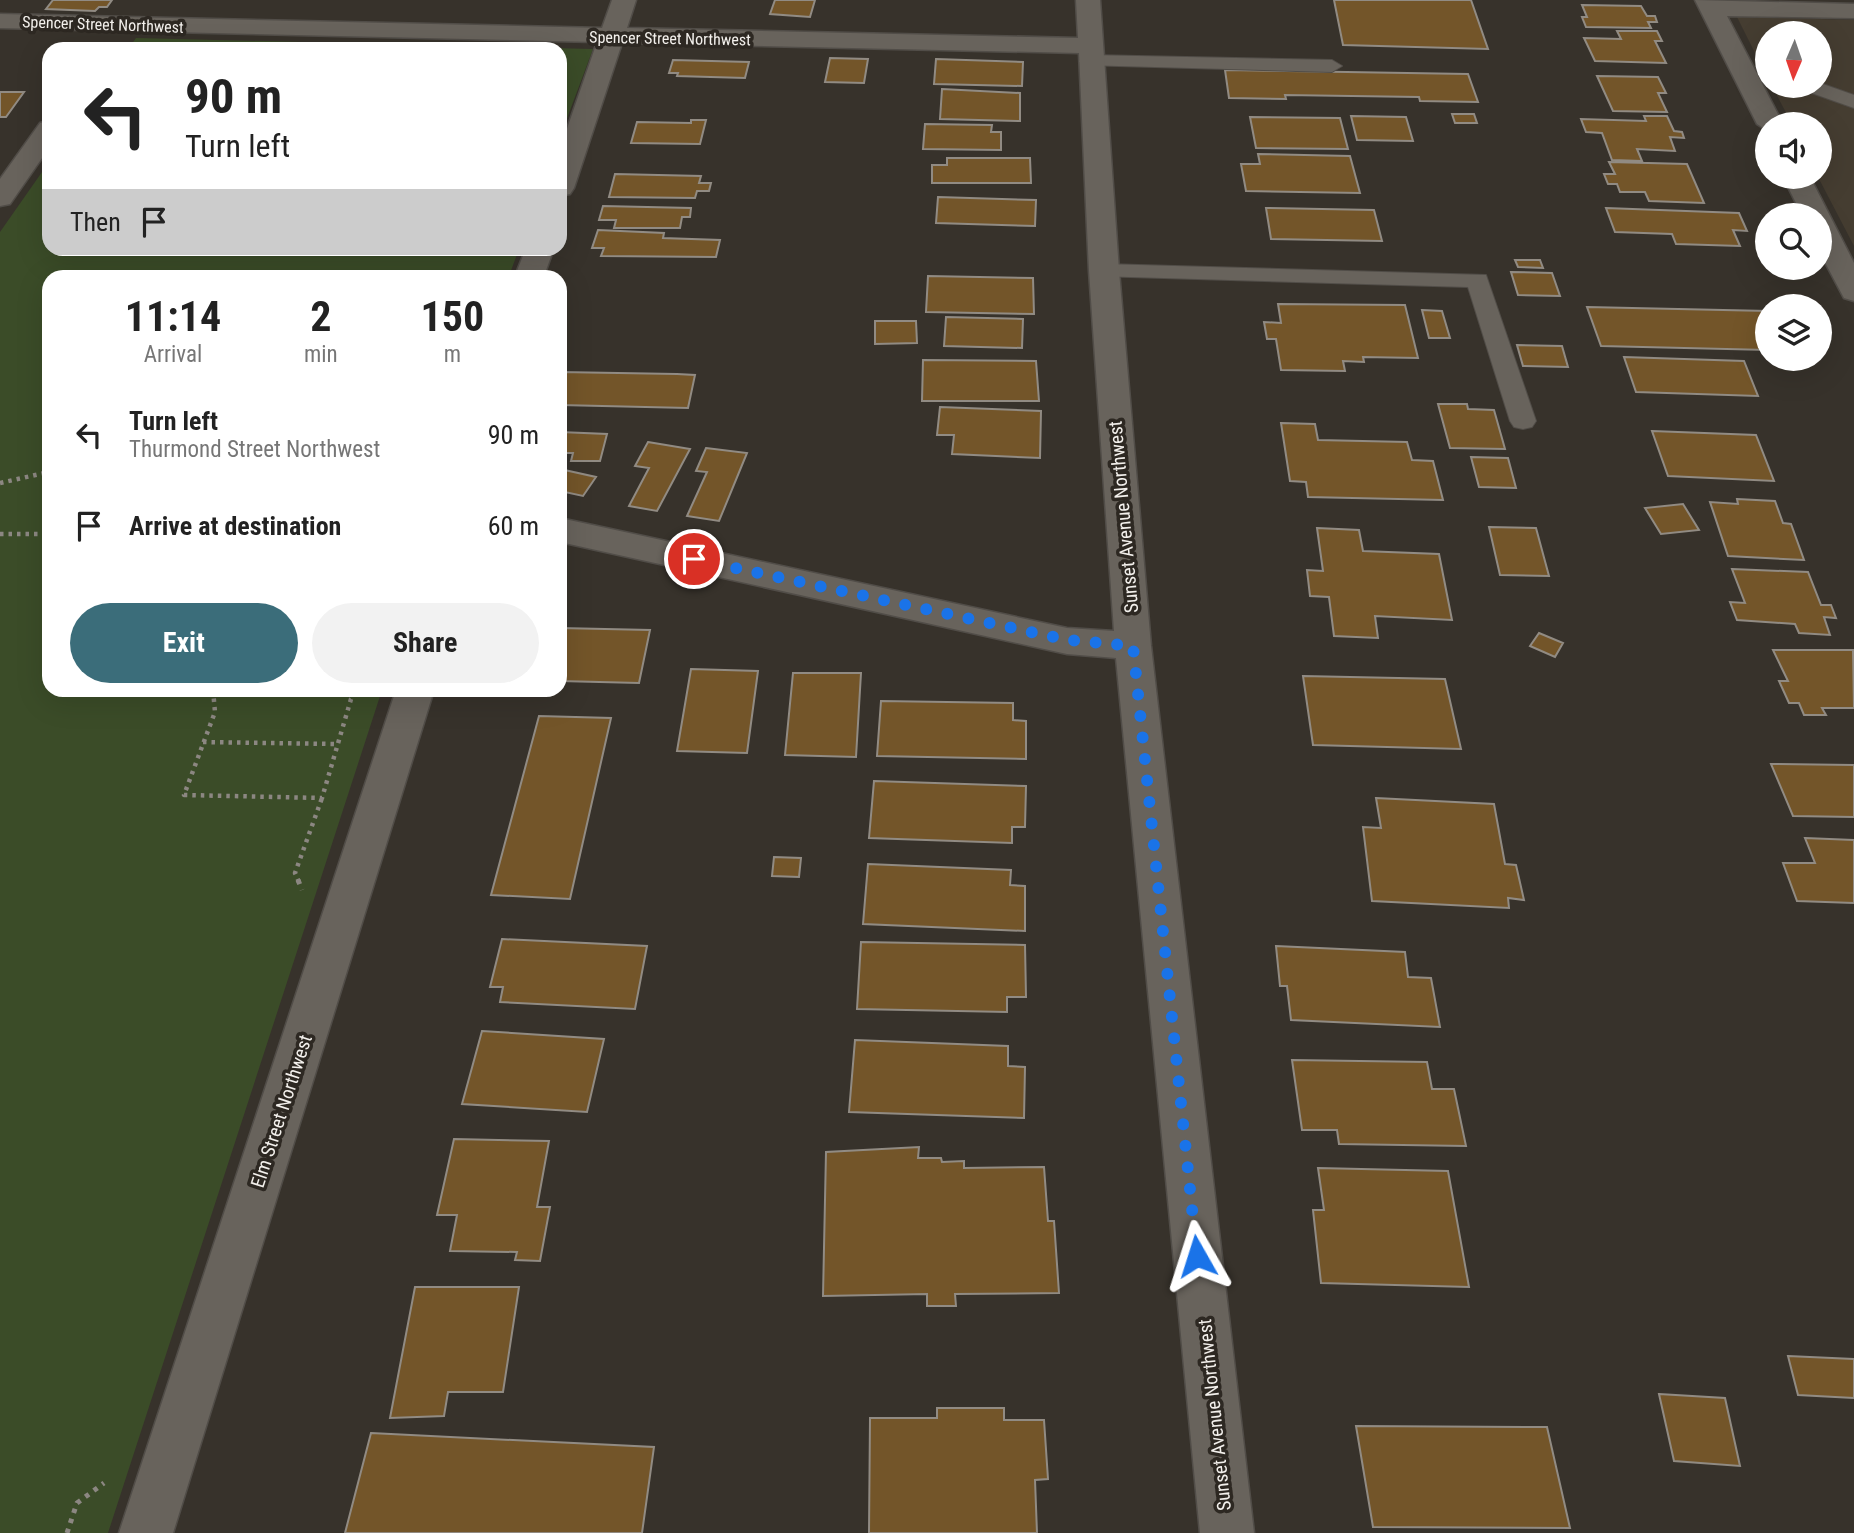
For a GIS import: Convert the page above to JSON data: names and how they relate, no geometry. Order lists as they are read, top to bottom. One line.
{"streets":{"street":["Spencer Street Northwest","Sunset Avenue Northwest","Elm Street Northwest"]},"crossings":[["Spencer Street Northwest","Sunset Avenue Northwest"]],"north":"bottom","page":{"turn":["90 m","Turn left"],"then":"Then","eta":["11:14","Arrival","2","min","150","m"],"list":[{"name":"Turn left","note":"Thurmond Street Northwest","value":"90 m"},{"name":"Arrive at destination","value":"60 m"}],"buttons":["Exit","Share"]}}
